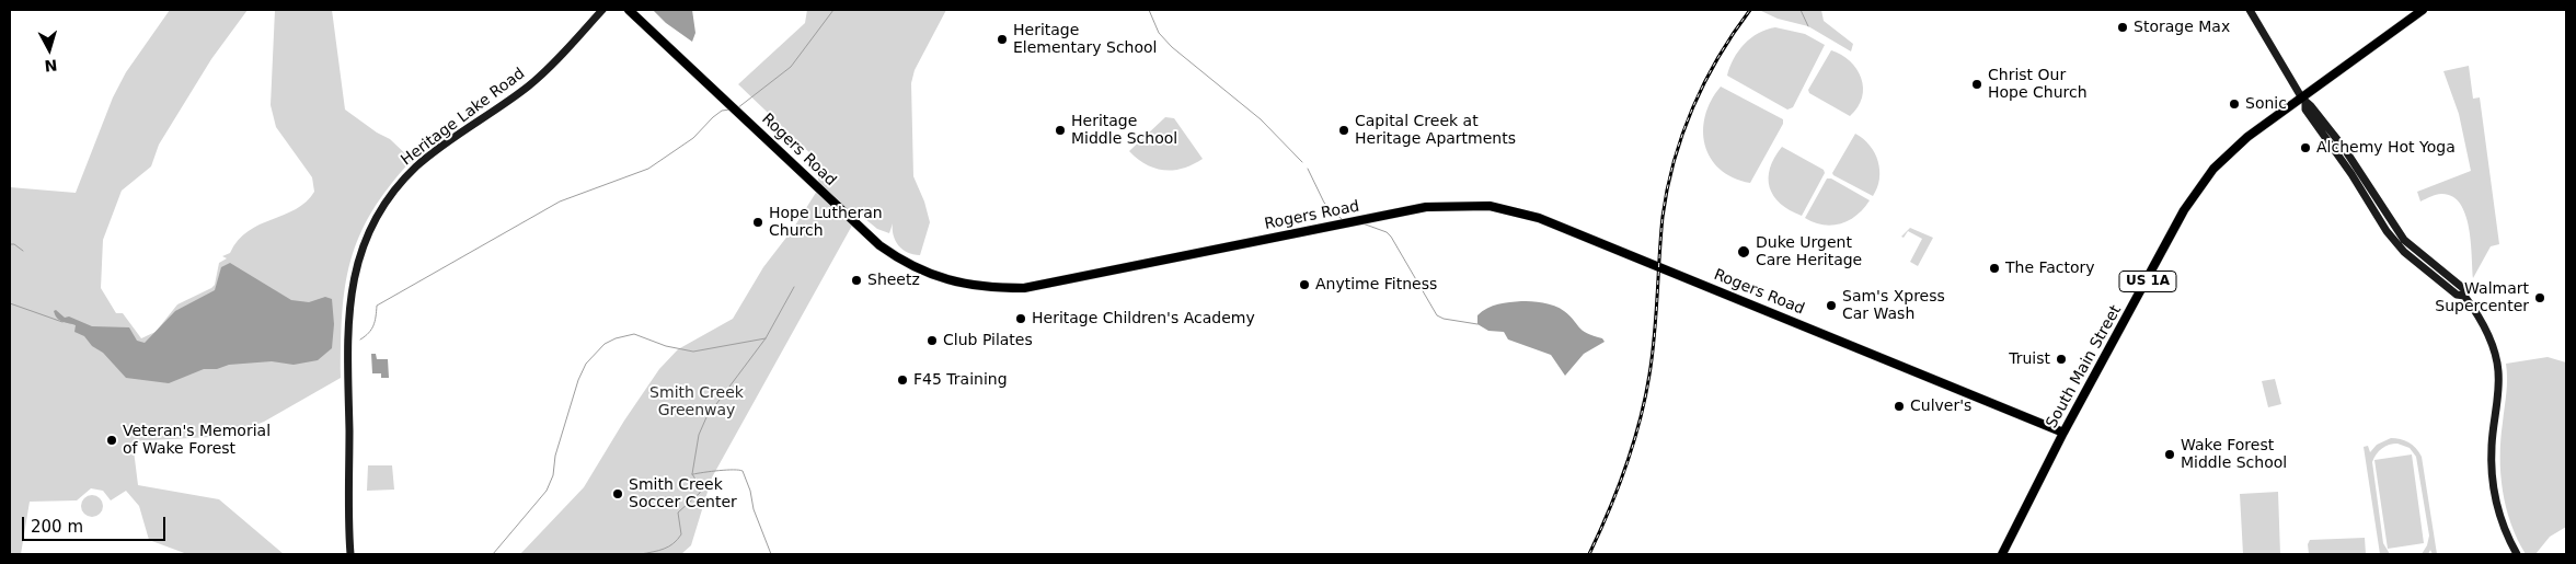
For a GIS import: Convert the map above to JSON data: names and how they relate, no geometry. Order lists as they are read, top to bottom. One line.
{"streets":{"main road":["Heritage Lake Road","Rogers Road","US 1A","South Main Street"]},"crossings":[["Rogers Road","South Main Street"]],"parks":["Smith Creek Greenway"],"places":["Storage Max","Heritage Elementary School","Christ Our Hope Church","Sonic","Heritage Middle School","Capital Creek at Heritage Apartments","Alchemy Hot Yoga","Hope Lutheran Church","Duke Urgent Care Heritage","The Factory","Sheetz","Anytime Fitness","Walmart Supercenter","Sam's Xpress Car Wash","Heritage Children's Academy","Club Pilates","Truist","F45 Training","Culver's","Veteran's Memorial of Wake Forest","Wake Forest Middle School","Smith Creek Soccer Center"],"scale_bar":"200 m","north":"bottom"}
